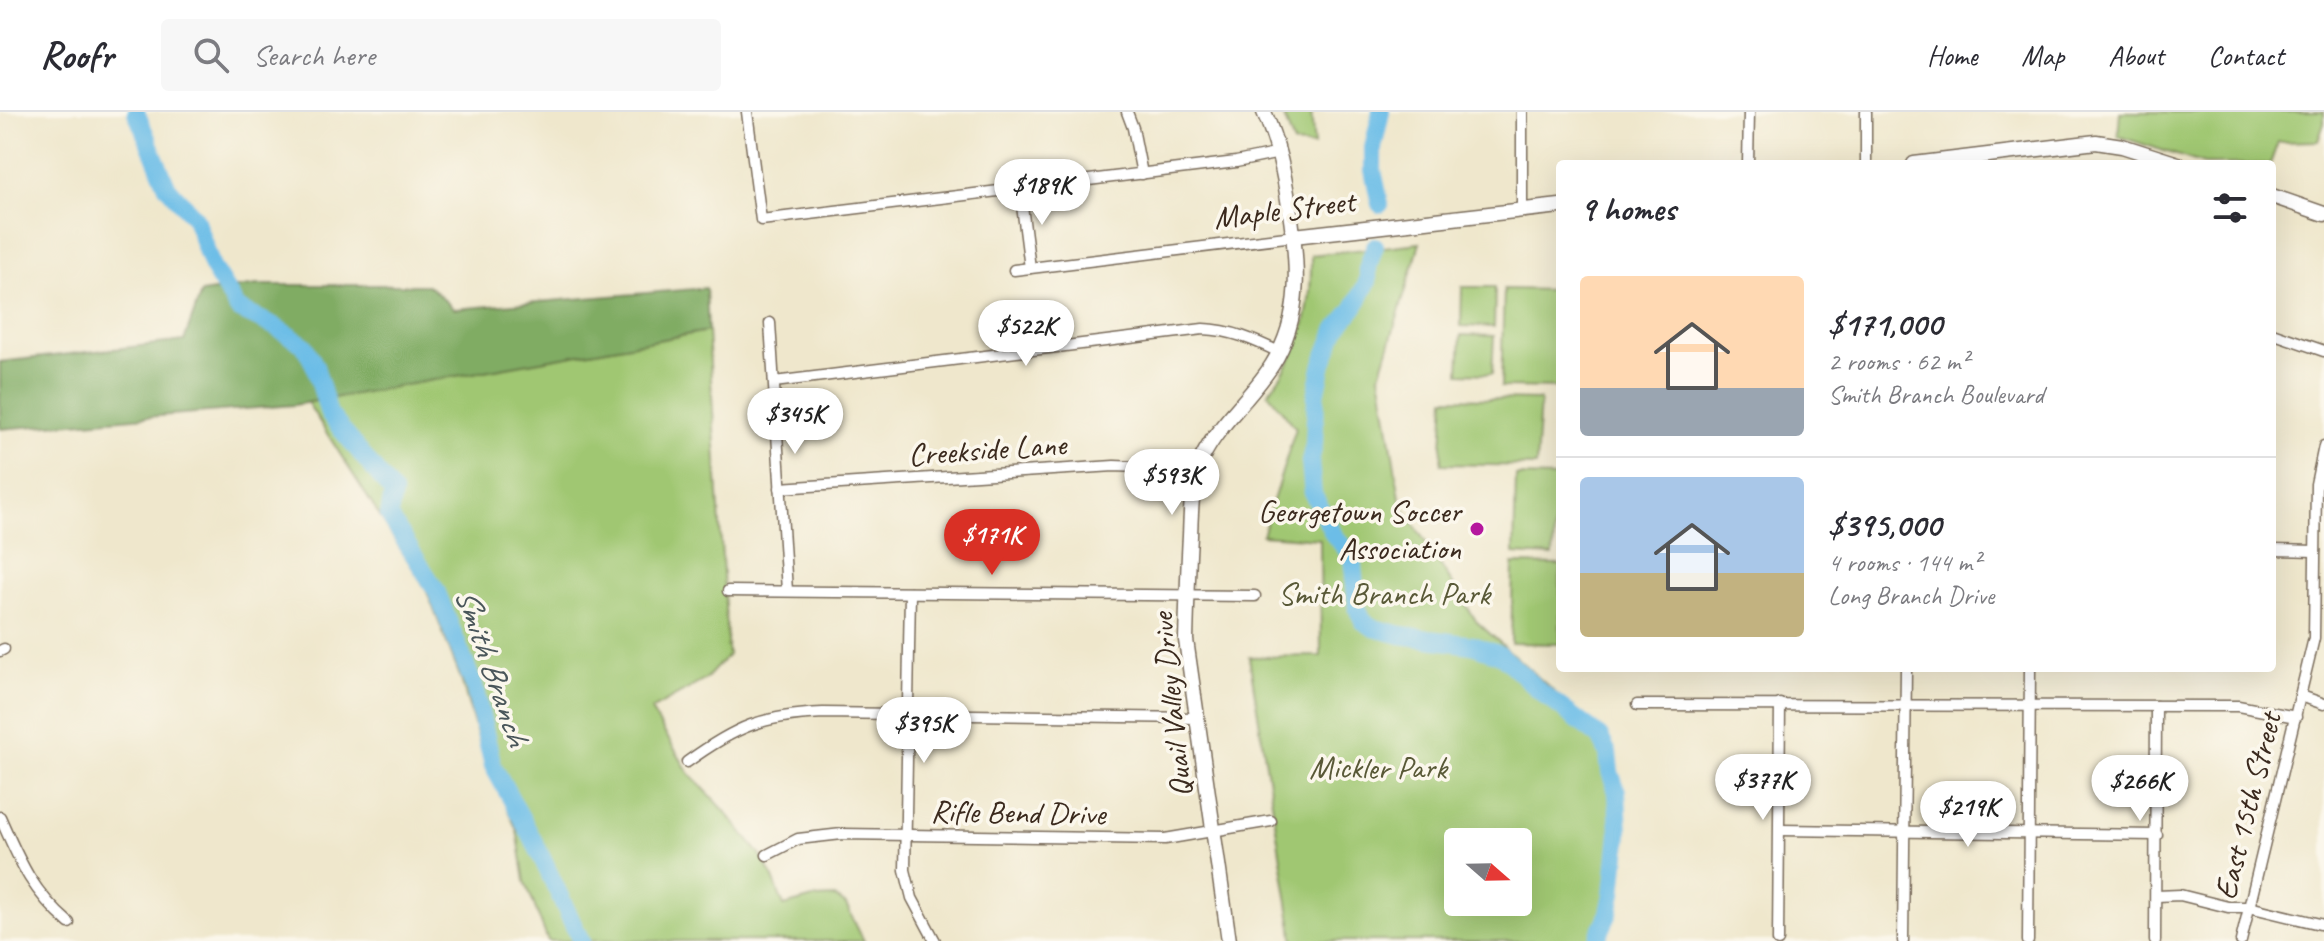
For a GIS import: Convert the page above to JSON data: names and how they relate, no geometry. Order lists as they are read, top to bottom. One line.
{"streets":{"street":["Maple Street","Creekside Lane","Quail Valley Drive","East 15th Street","Rifle Bend Drive"]},"crossings":[["Maple Street","Quail Valley Drive"],["Creekside Lane","Quail Valley Drive"],["Quail Valley Drive","Rifle Bend Drive"]],"water":["Smith Branch"],"parks":["Smith Branch Park","Mickler Park"],"places":["Georgetown Soccer Association"],"north":"right","page":{"header":"Roofr","search":"Search here","nav":["Home","Map","About","Contact"],"price":["$189K","$522K","$345K","$593K","$171K","$395K","$377K","$266K","$219K"],"heading":"9 homes","list":[{"name":"$171,000","note":"2 rooms · 62 m² · Smith Branch Boulevard"},{"name":"$395,000","note":"4 rooms · 144 m² · Long Branch Drive"}]}}
